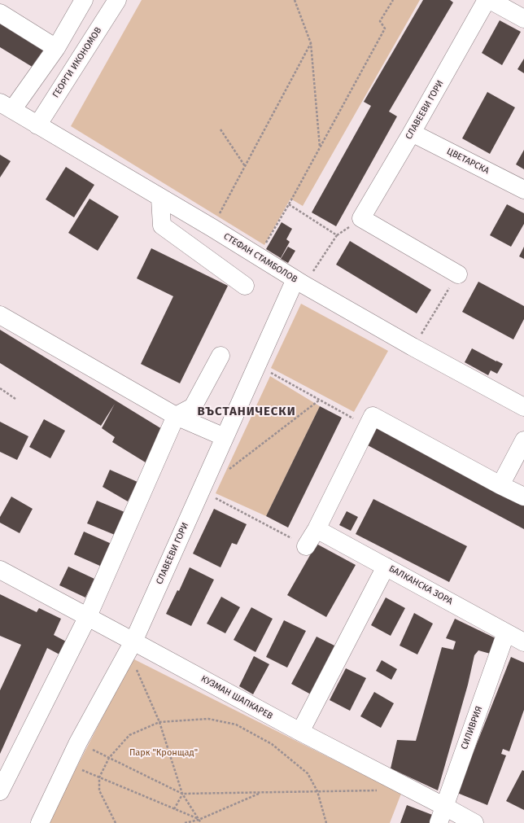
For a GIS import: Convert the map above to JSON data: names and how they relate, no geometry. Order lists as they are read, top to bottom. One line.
{"streets":{"street":["ГЕОРГИ ИКОНОМОВ","СЛАВЕЕВИ ГОРИ","ЦВЕТАРСКА","СТЕФАН СТАМБОЛОВ","БАЛКАНСКА ЗОРА","КУЗМАН ШАПКАРЕВ","СИЛИВРИЯ"]},"crossings":[["ГЕОРГИ ИКОНОМОВ","СТЕФАН СТАМБОЛОВ"],["СЛАВЕЕВИ ГОРИ","ЦВЕТАРСКА"],["СЛАВЕЕВИ ГОРИ","СТЕФАН СТАМБОЛОВ"],["СЛАВЕЕВИ ГОРИ","КУЗМАН ШАПКАРЕВ"],["БАЛКАНСКА ЗОРА","СИЛИВРИЯ"],["КУЗМАН ШАПКАРЕВ","СИЛИВРИЯ"]],"districts":["ВЪСТАНИЧЕСКИ"],"parks":["Парк \"Кронщад\""]}
